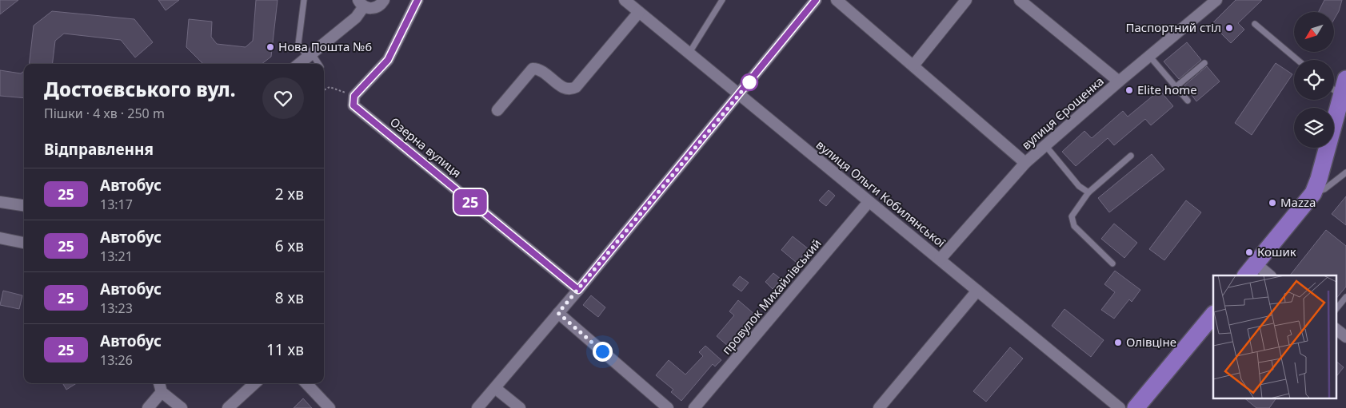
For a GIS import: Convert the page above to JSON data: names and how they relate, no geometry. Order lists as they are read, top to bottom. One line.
{"streets":{"street":["вулиця Єрощенка","Озерна вулиця","вулиця Ольги Кобилянської","провулок Михайлівський"]},"crossings":[["вулиця Єрощенка","вулиця Ольги Кобилянської"],["вулиця Ольги Кобилянської","провулок Михайлівський"]],"places":["Паспортний стіл","Нова Пошта №6","Elite home","Mazza","Кошик","Олівціне"],"lines":["bus line 25"],"north":"bottom left","page":{"on_map":"25","heading":[["Достоєвського вул.","Пішки · 4 хв · 250 m"],"Відправлення"],"list":[{"mark":"25","name":"Автобус","note":"13:17","value":"2 хв"},{"mark":"25","name":"Автобус","note":"13:21","value":"6 хв"},{"mark":"25","name":"Автобус","note":"13:23","value":"8 хв"},{"mark":"25","name":"Автобус","note":"13:26","value":"11 хв"}]}}
